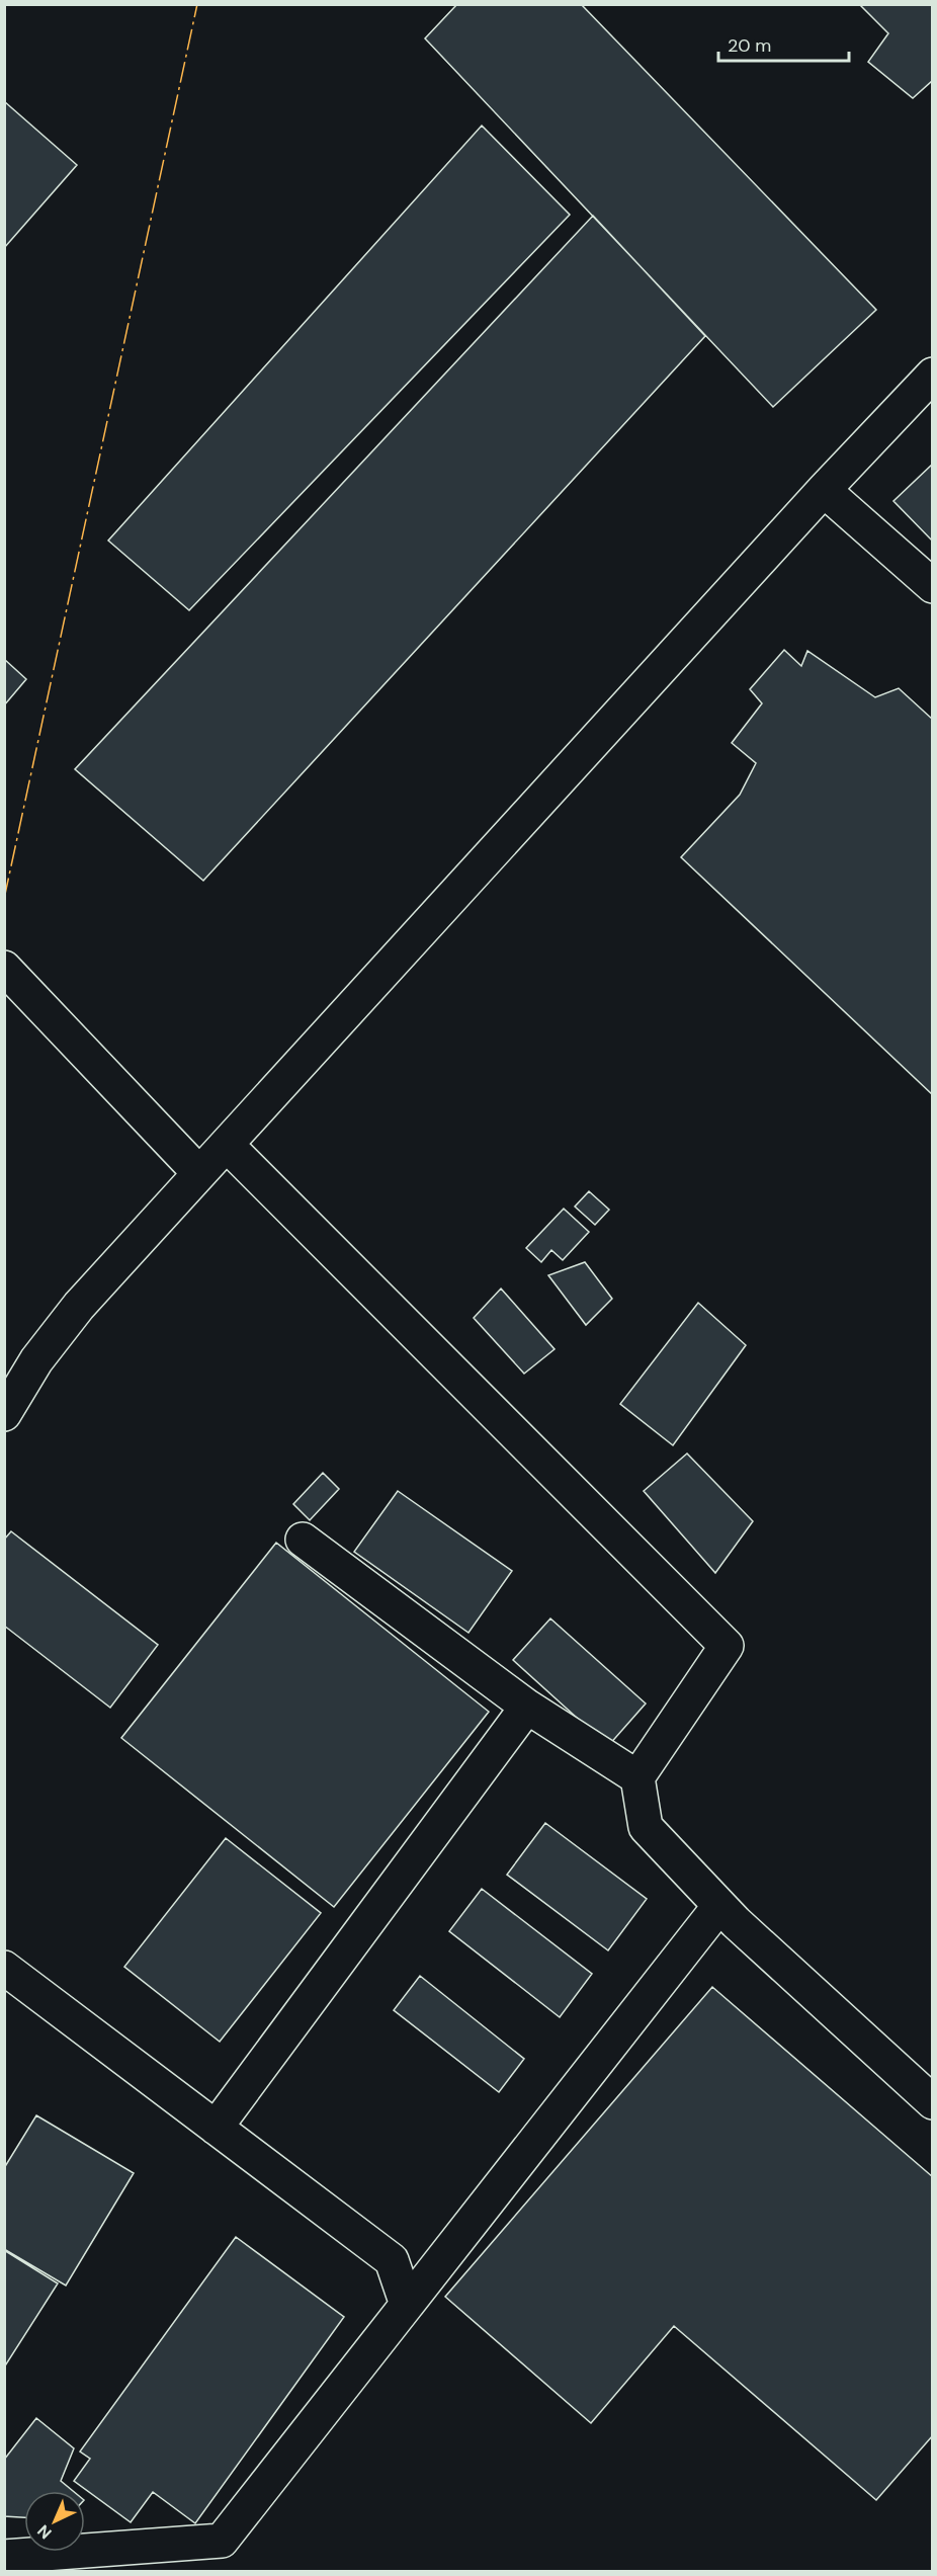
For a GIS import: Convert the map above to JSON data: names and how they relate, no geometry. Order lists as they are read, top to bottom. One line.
{"scale_bar":"20 m","north":"bottom left"}
